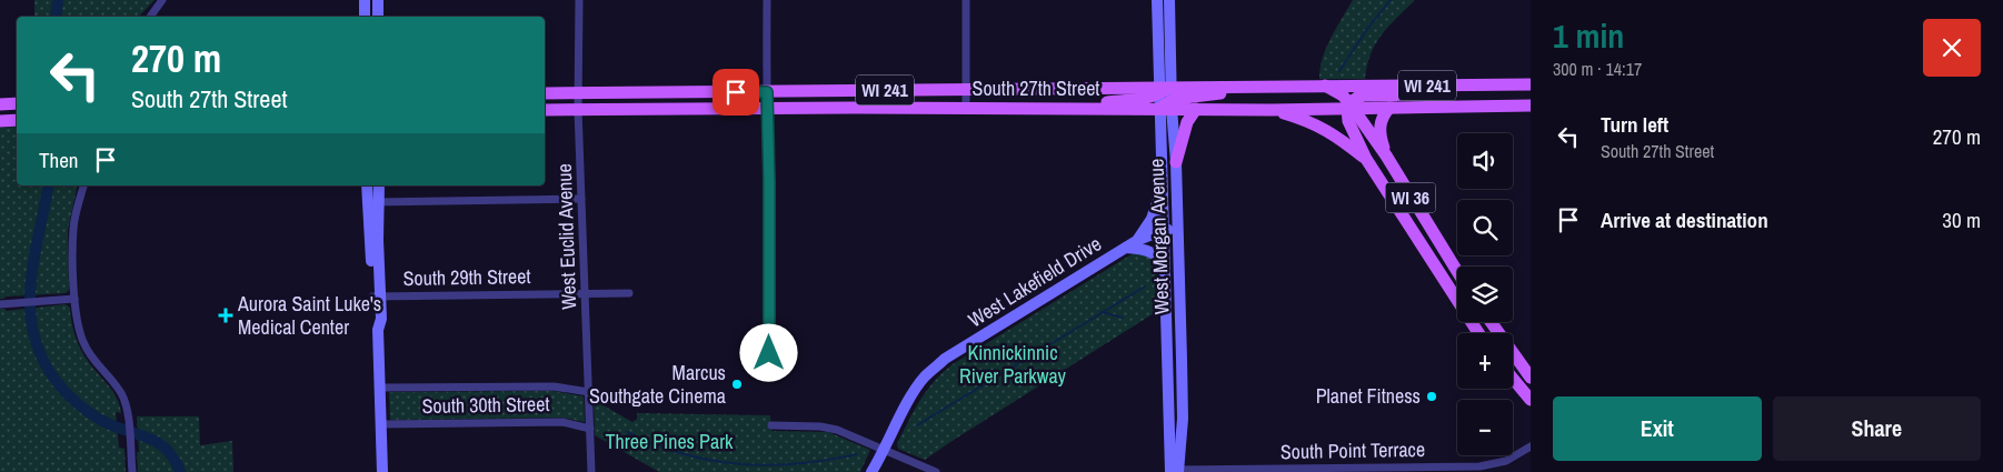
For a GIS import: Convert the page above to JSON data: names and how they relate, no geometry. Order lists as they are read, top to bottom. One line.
{"streets":{"main road":["WI 241","South 27th Street","WI 36"],"street":["West Euclid Avenue","West Morgan Avenue","South 29th Street","West Lakefield Drive","South 30th Street","South Point Terrace"]},"crossings":[["South 27th Street","WI 36"],["South 27th Street","West Euclid Avenue"],["South 27th Street","West Morgan Avenue"],["West Euclid Avenue","South 29th Street"],["West Euclid Avenue","South 30th Street"],["West Morgan Avenue","West Lakefield Drive"],["West Morgan Avenue","South Point Terrace"]],"parks":["Kinnickinnic River Parkway","Three Pines Park"],"places":{"health":["Aurora Saint Luke's Medical Center"],"other":["Marcus Southgate Cinema","Planet Fitness"]},"page":{"heading":["1 min","300 m · 14:17"],"turn":["270 m","South 27th Street"],"list":[{"name":"Turn left","note":"South 27th Street","value":"270 m"},{"name":"Arrive at destination","value":"30 m"}],"map_buttons":["+","−"],"then":"Then","buttons":["Exit","Share"]}}
